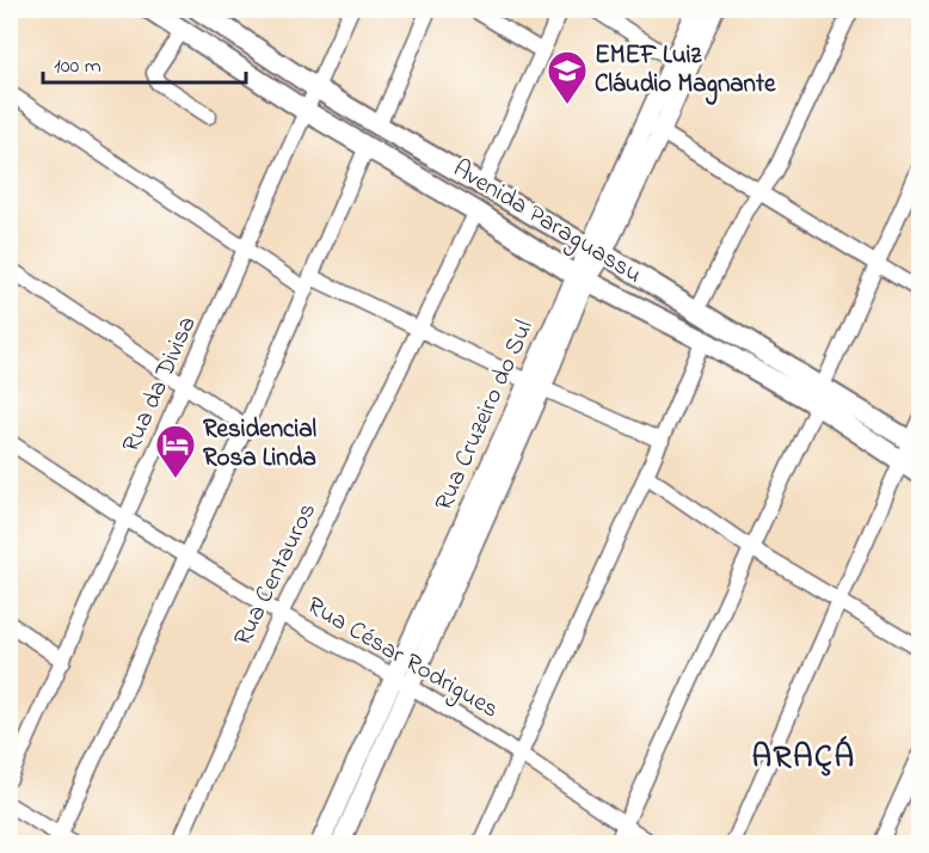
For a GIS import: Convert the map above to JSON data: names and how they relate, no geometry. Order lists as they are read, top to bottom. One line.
{"streets":{"main road":["Avenida Paraguassu"],"street":["Rua da Divisa","Rua Cruzeiro do Sul","Rua Centauros","Rua César Rodrigues"]},"crossings":[["Avenida Paraguassu","Rua da Divisa"],["Avenida Paraguassu","Rua Cruzeiro do Sul"],["Avenida Paraguassu","Rua Centauros"],["Rua da Divisa","Rua César Rodrigues"],["Rua Cruzeiro do Sul","Rua César Rodrigues"],["Rua Centauros","Rua César Rodrigues"]],"districts":["ARAÇÁ"],"places":{"school or university":["EMEF Luiz Cláudio Magnante"],"hotel":["Residencial Rosa Linda"]},"scale_bar":"100 m"}
